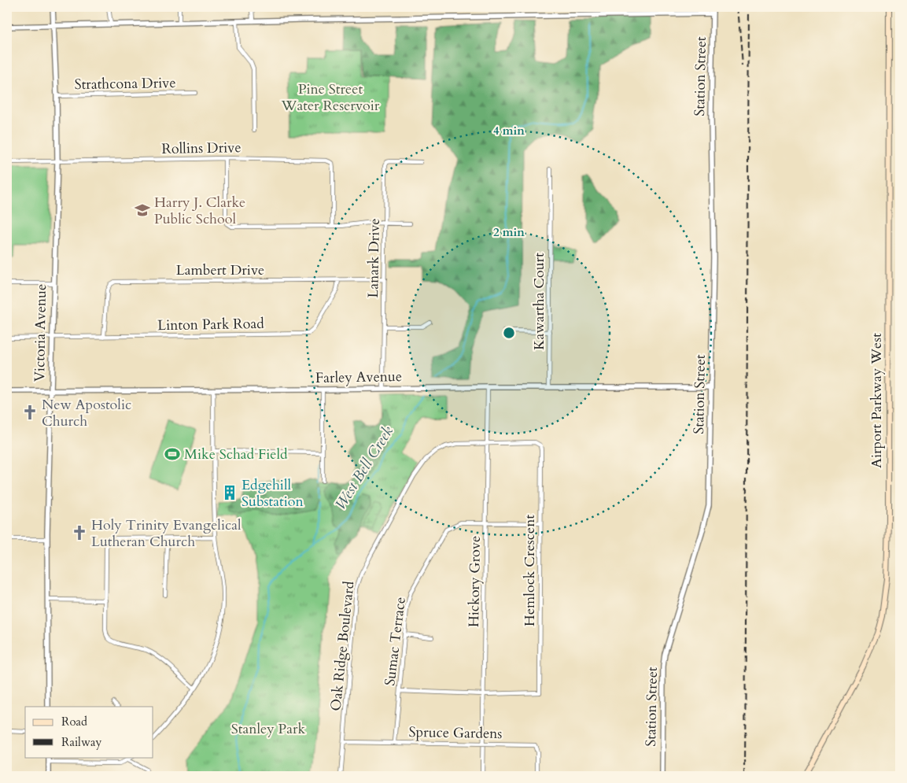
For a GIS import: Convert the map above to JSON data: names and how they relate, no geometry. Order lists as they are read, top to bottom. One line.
{"streets":{"main road":["Airport Parkway West"],"street":["Station Street","Strathcona Drive","Rollins Drive","Lanark Drive","Lambert Drive","Kawartha Court","Linton Park Road","Victoria Avenue","Farley Avenue","Hemlock Crescent","Hickory Grove","Sumac Terrace","Oak Ridge Boulevard","Spruce Gardens"]},"crossings":[["Station Street","Farley Avenue"],["Strathcona Drive","Victoria Avenue"],["Rollins Drive","Victoria Avenue"],["Lanark Drive","Lambert Drive"],["Lanark Drive","Farley Avenue"],["Lambert Drive","Linton Park Road"],["Kawartha Court","Farley Avenue"],["Linton Park Road","Victoria Avenue"],["Victoria Avenue","Farley Avenue"],["Farley Avenue","Hickory Grove"],["Hemlock Crescent","Hickory Grove"],["Hemlock Crescent","Sumac Terrace"],["Hemlock Crescent","Oak Ridge Boulevard"],["Hickory Grove","Sumac Terrace"],["Hickory Grove","Oak Ridge Boulevard"],["Hickory Grove","Spruce Gardens"],["Sumac Terrace","Spruce Gardens"],["Oak Ridge Boulevard","Spruce Gardens"]],"water":["West Bell Creek"],"parks":["Pine Street Water Reservoir","Stanley Park"],"places":{"school or university":["Harry J. Clarke Public School"],"church":["New Apostolic Church","Holy Trinity Evangelical Lutheran Church"],"sports":["Mike Schad Field"],"building":["Edgehill Substation"]},"legend":["Road","Railway"],"rings":["4 min","2 min"]}
